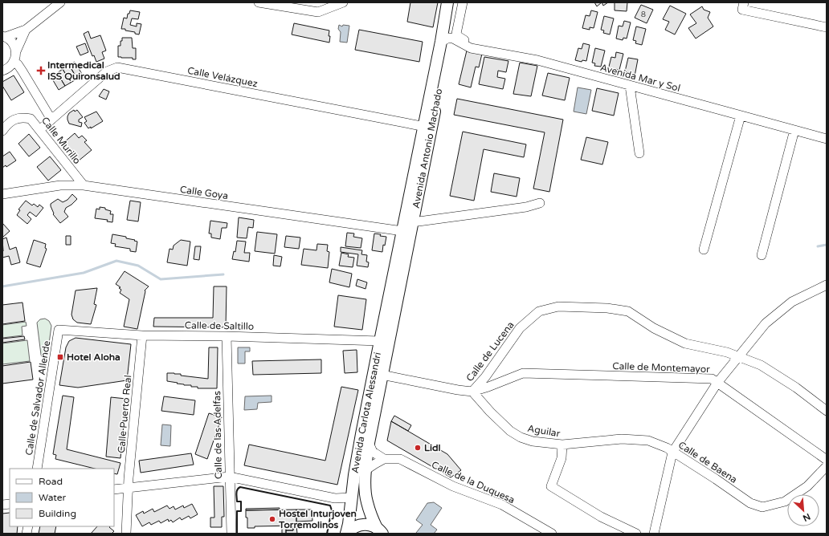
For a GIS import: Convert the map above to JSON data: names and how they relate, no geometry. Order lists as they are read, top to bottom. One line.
{"streets":{"main road":["Avenida Antonio Machado","Avenida Carlota Alessandri"],"street":["Calle Velázquez","Avenida Mar y Sol","Calle Murillo","Calle Goya","Calle de Saltillo","Calle de Lucena","Calle de Montemayor","Calle de Salvador Allende","Calle Puerto Real","Aguilar","Calle de las Adelfas","Calle de Baena","Calle de la Duquesa"]},"crossings":[["Calle Velázquez","Calle Murillo"],["Calle Velázquez","Avenida Antonio Machado"],["Avenida Mar y Sol","Avenida Antonio Machado"],["Calle Murillo","Calle Goya"],["Avenida Antonio Machado","Calle Goya"],["Avenida Antonio Machado","Avenida Carlota Alessandri"],["Calle de Saltillo","Calle de Salvador Allende"],["Calle de Saltillo","Avenida Carlota Alessandri"],["Calle de Saltillo","Calle Puerto Real"],["Calle de Saltillo","Calle de las Adelfas"],["Calle de Lucena","Calle de Montemayor"],["Calle de Lucena","Aguilar"],["Calle de Montemayor","Aguilar"],["Aguilar","Calle de Baena"]],"places":{"health":["Intermedical ISS Quironsalud"],"transit":["Hotel Aloha"],"other":["Lidl","Hostel Inturjoven Torremolinos"]},"house_numbers":["8"],"legend":["Road","Water","Building"],"north":"bottom right"}
